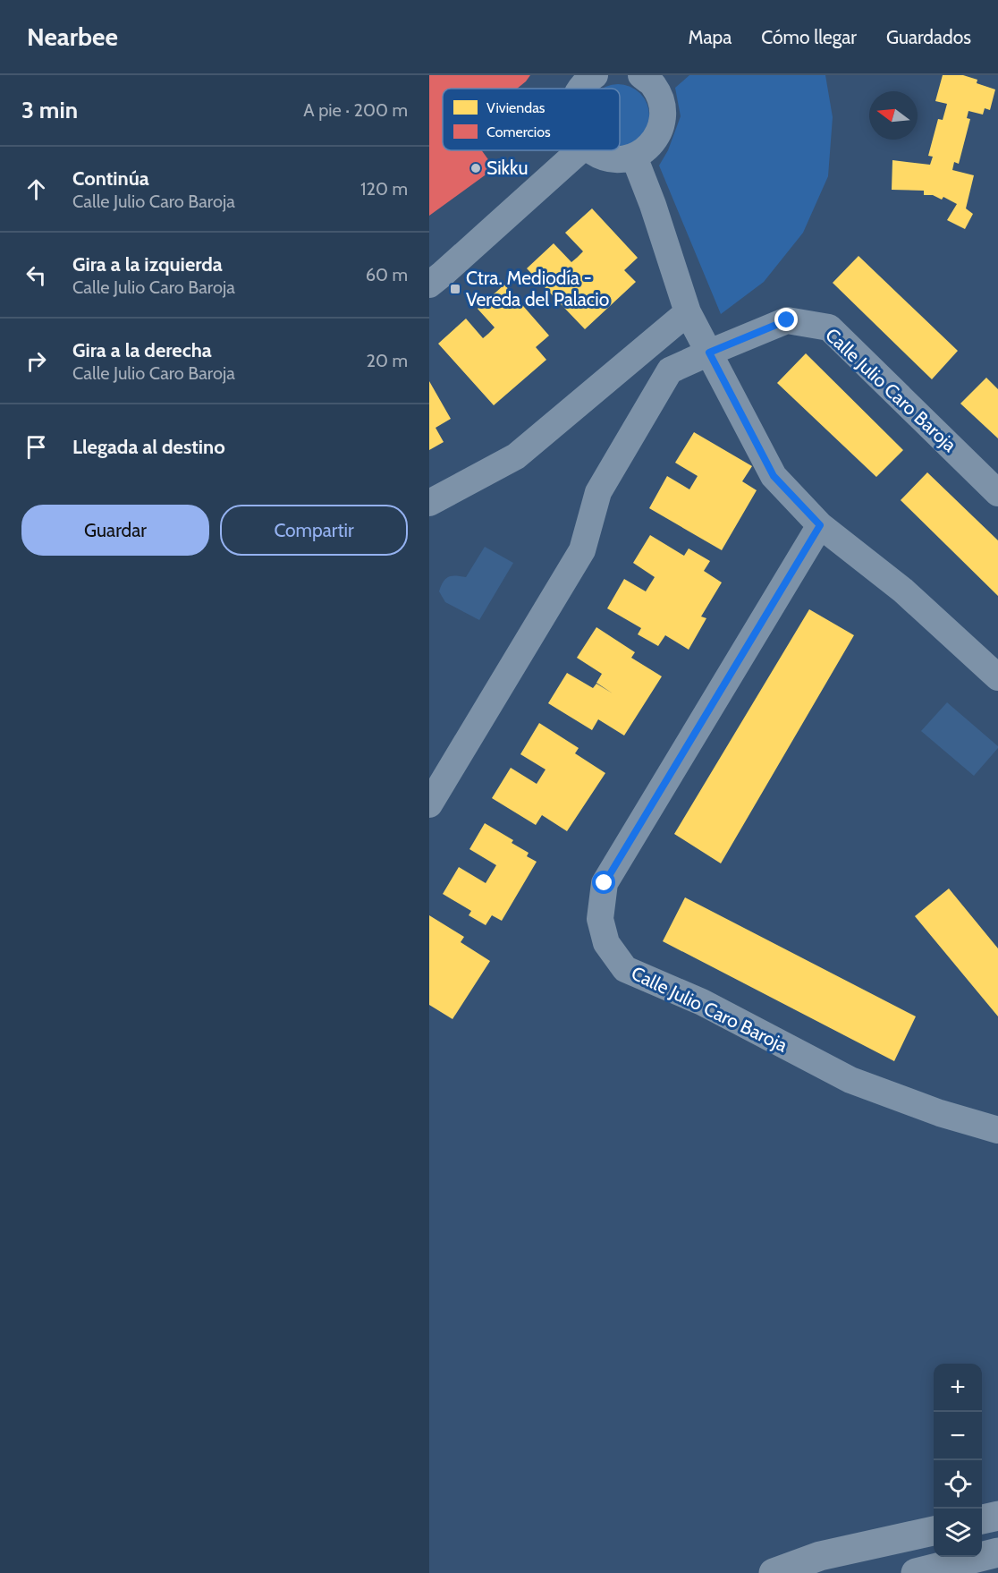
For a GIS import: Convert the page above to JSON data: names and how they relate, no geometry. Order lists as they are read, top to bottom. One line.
{"streets":{"street":["Calle Julio Caro Baroja"]},"places":{"other":["Sikku"],"transit":["Ctra. Mediodía - Vereda del Palacio"]},"legend":["Viviendas","Comercios"],"north":"left","page":{"header":"Nearbee","nav":["Mapa","Cómo llegar","Guardados"],"heading":["3 min","A pie · 200 m"],"list":[["Continúa","Calle Julio Caro Baroja","120 m"],["Gira a la izquierda","Calle Julio Caro Baroja","60 m"],["Gira a la derecha","Calle Julio Caro Baroja","20 m"],"Llegada al destino"],"buttons":["Guardar","Compartir"],"map_buttons":["+","−"]}}
